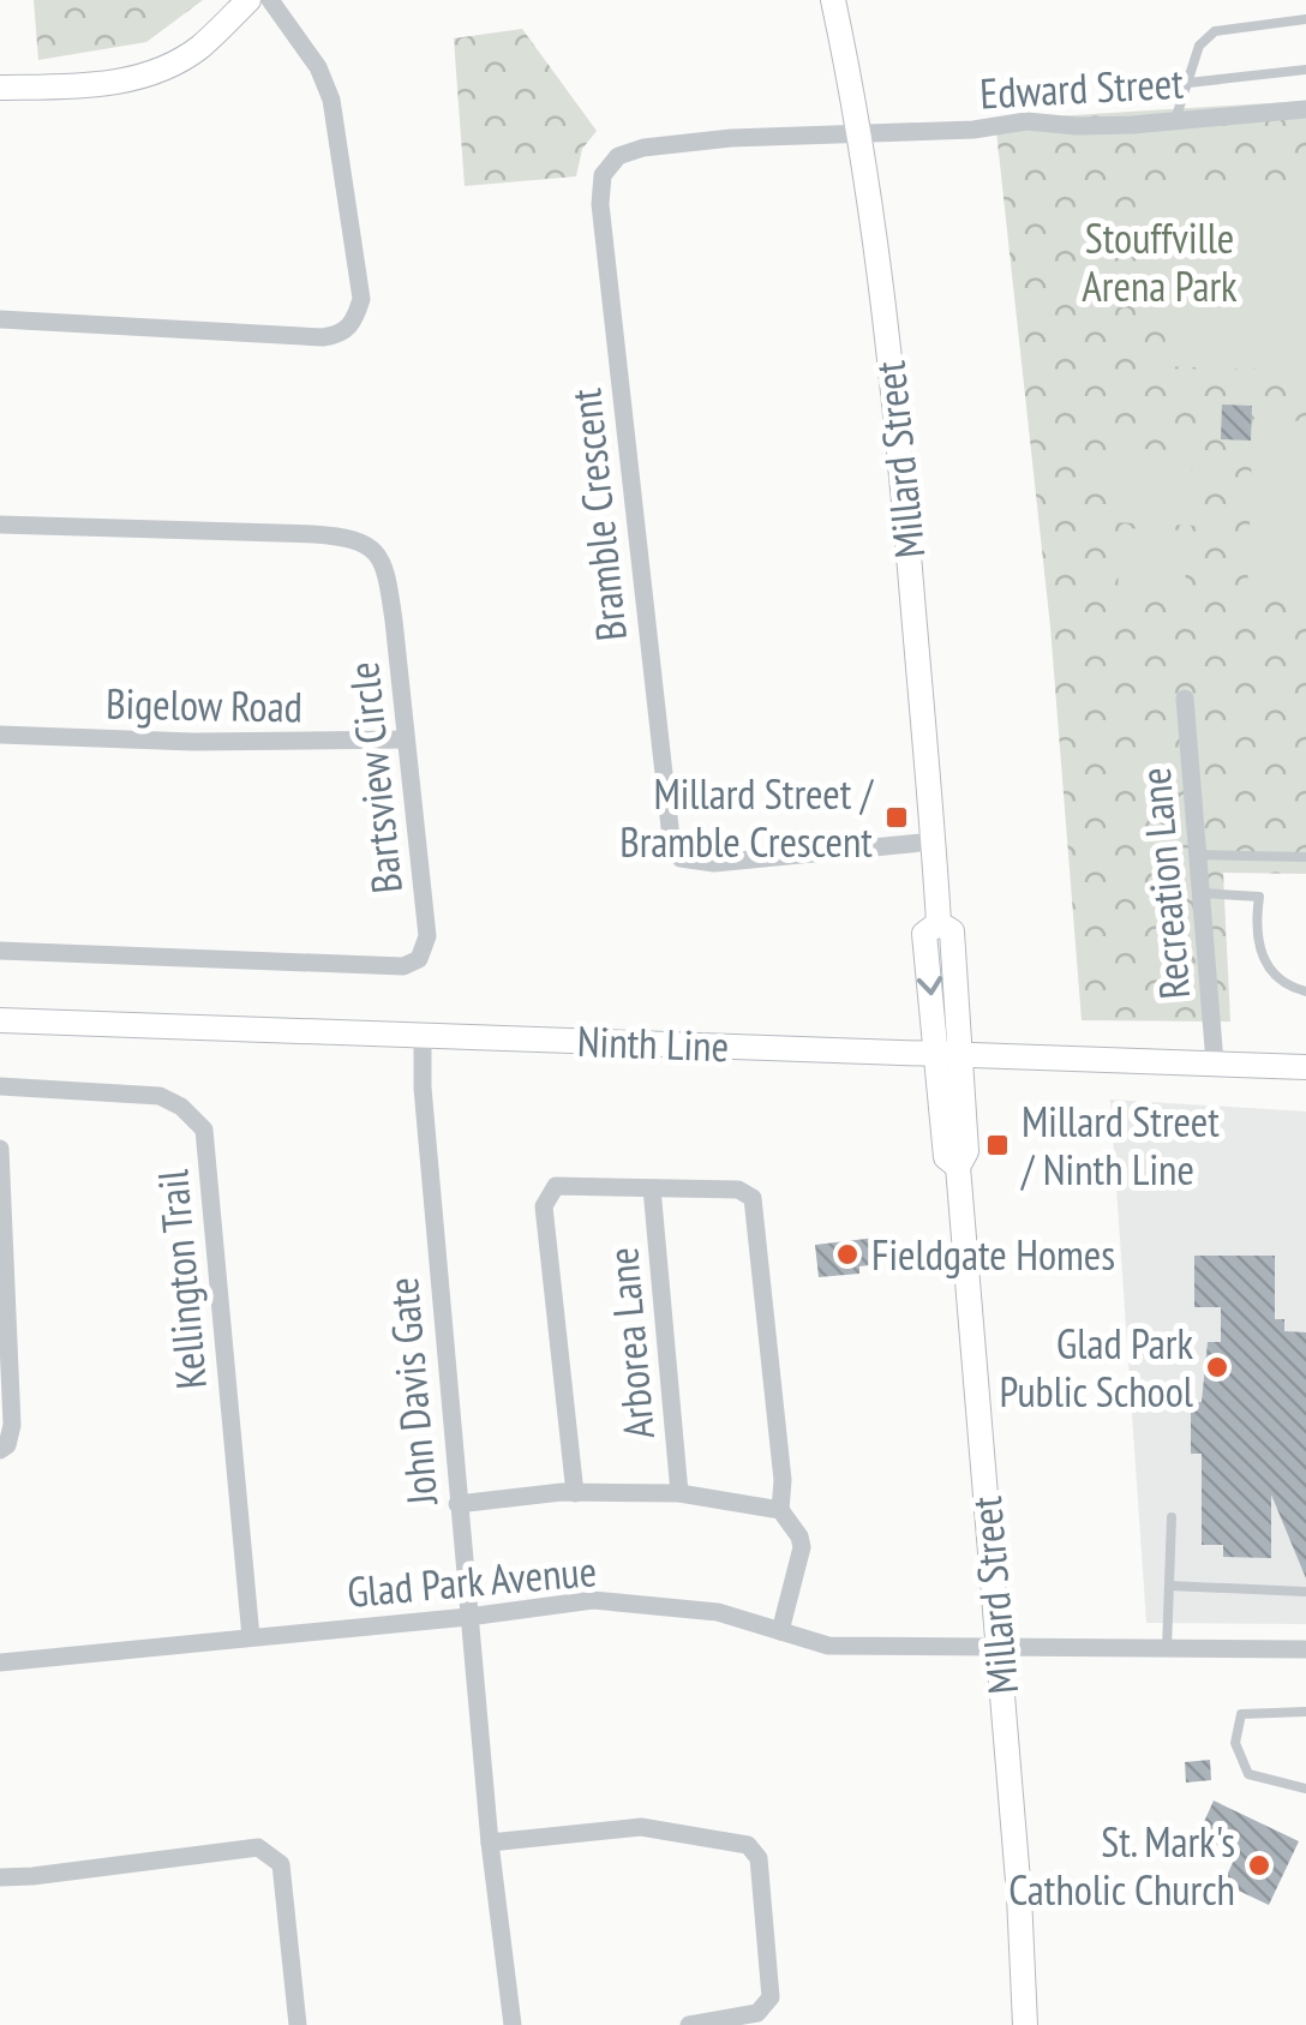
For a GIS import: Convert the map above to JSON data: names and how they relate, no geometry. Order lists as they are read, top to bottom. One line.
{"streets":{"street":["Edward Street","Millard Street","Bramble Crescent","Bigelow Road","Bartsview Circle","Recreation Lane","Ninth Line","Kellington Trail","Arborea Lane","John Davis Gate","Glad Park Avenue"]},"crossings":[["Edward Street","Millard Street"],["Edward Street","Bramble Crescent"],["Millard Street","Bramble Crescent"],["Millard Street","Ninth Line"],["Millard Street","Glad Park Avenue"],["Bigelow Road","Bartsview Circle"],["Recreation Lane","Ninth Line"],["Ninth Line","John Davis Gate"],["Kellington Trail","Glad Park Avenue"],["John Davis Gate","Glad Park Avenue"]],"parks":["Stouffville Arena Park"],"places":{"transit":["Millard Street / Bramble Crescent","Millard Street / Ninth Line"],"other":["Fieldgate Homes","Glad Park Public School","St. Mark's Catholic Church"]}}
